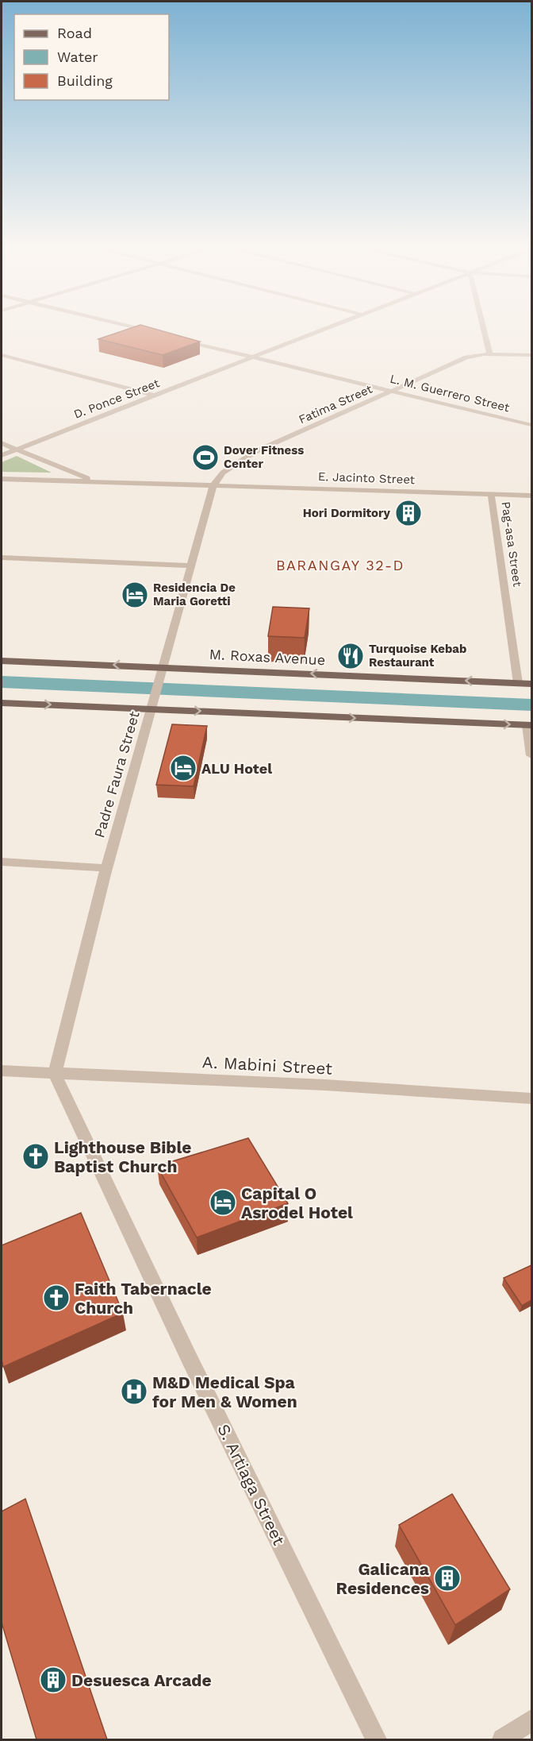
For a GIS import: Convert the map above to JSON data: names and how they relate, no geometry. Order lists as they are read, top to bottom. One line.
{"streets":{"main road":["M. Roxas Avenue"],"street":["L. M. Guerrero Street","D. Ponce Street","Fatima Street","E. Jacinto Street","Pag-asa Street","Padre Faura Street","A. Mabini Street","S. Artiaga Street"]},"crossings":[["L. M. Guerrero Street","D. Ponce Street"],["L. M. Guerrero Street","Fatima Street"],["Fatima Street","E. Jacinto Street"],["Fatima Street","Padre Faura Street"],["E. Jacinto Street","Pag-asa Street"],["E. Jacinto Street","Padre Faura Street"],["Pag-asa Street","M. Roxas Avenue"],["M. Roxas Avenue","Padre Faura Street"],["Padre Faura Street","A. Mabini Street"],["Padre Faura Street","S. Artiaga Street"],["A. Mabini Street","S. Artiaga Street"]],"districts":["BARANGAY 32-D"],"places":{"sports":["Dover Fitness Center"],"building":["Hori Dormitory","Galicana Residences","Desuesca Arcade"],"hotel":["Residencia De Maria Goretti","ALU Hotel","Capital O Asrodel Hotel"],"restaurant":["Turquoise Kebab Restaurant"],"church":["Lighthouse Bible Baptist Church","Faith Tabernacle Church"],"hospital":["M&D Medical Spa for Men & Women"]},"legend":["Road","Water","Building"]}
